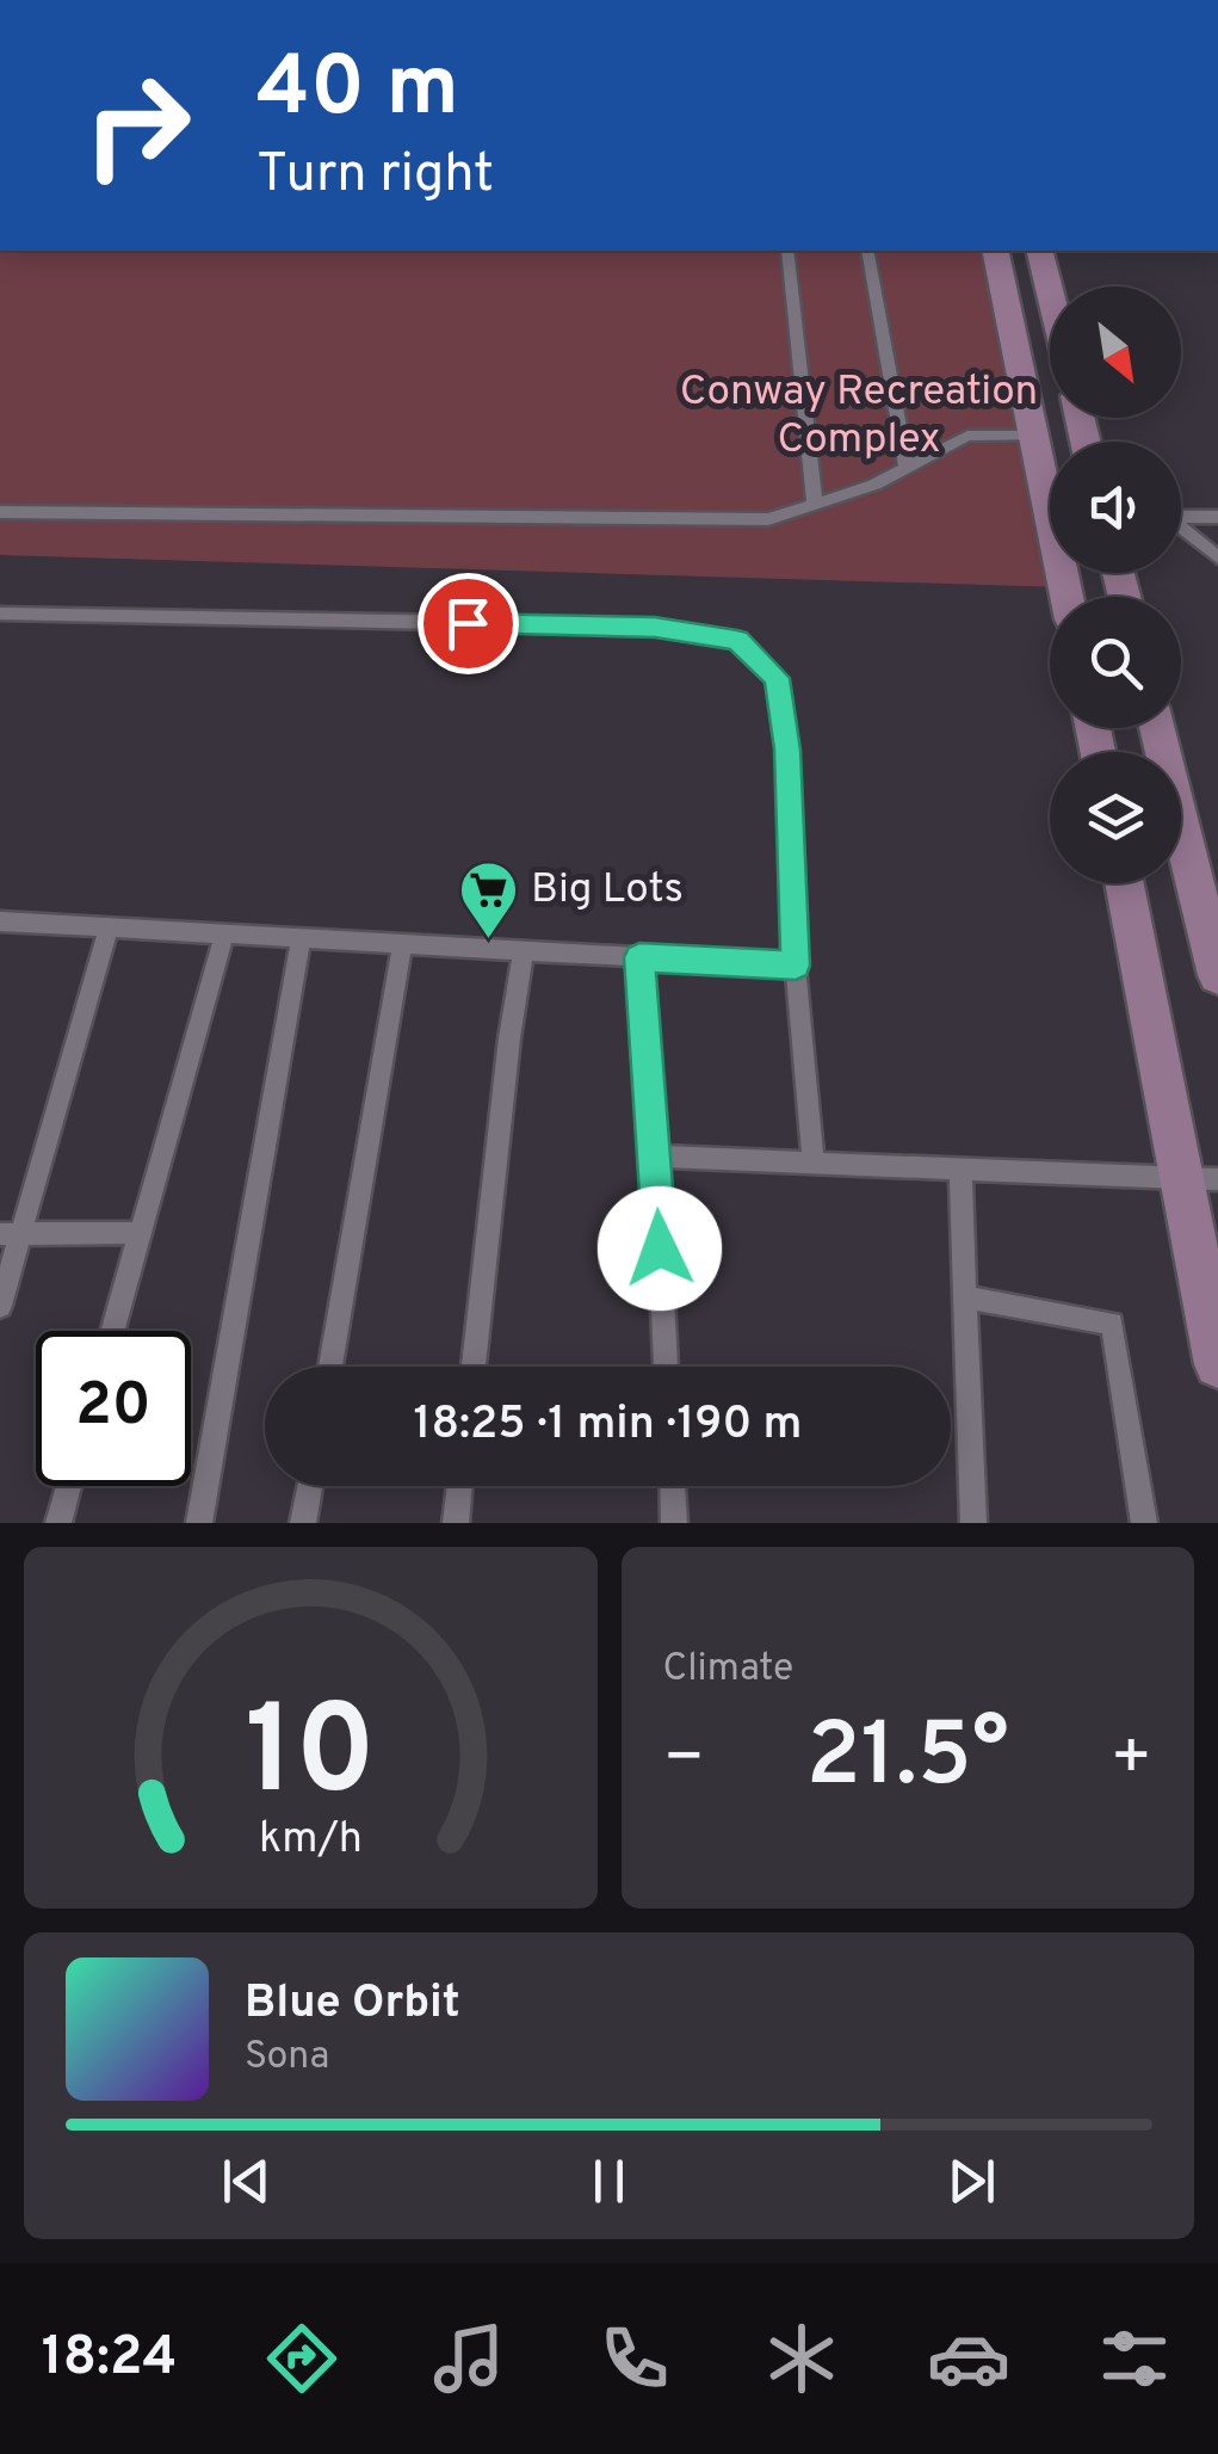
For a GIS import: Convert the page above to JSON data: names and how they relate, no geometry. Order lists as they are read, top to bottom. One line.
{"parks":["Conway Recreation Complex"],"places":{"supermarket":["Big Lots"]},"north":"bottom right","page":{"turn":["40 m","Turn right"],"limit":"20","trip":"18:25 · 1 min · 190 m","tile":"Climate","heat":["−","21.5°","+"],"song":["Blue Orbit","Sona"],"tabs":"18:24","gauge":["10","km/h"]}}
